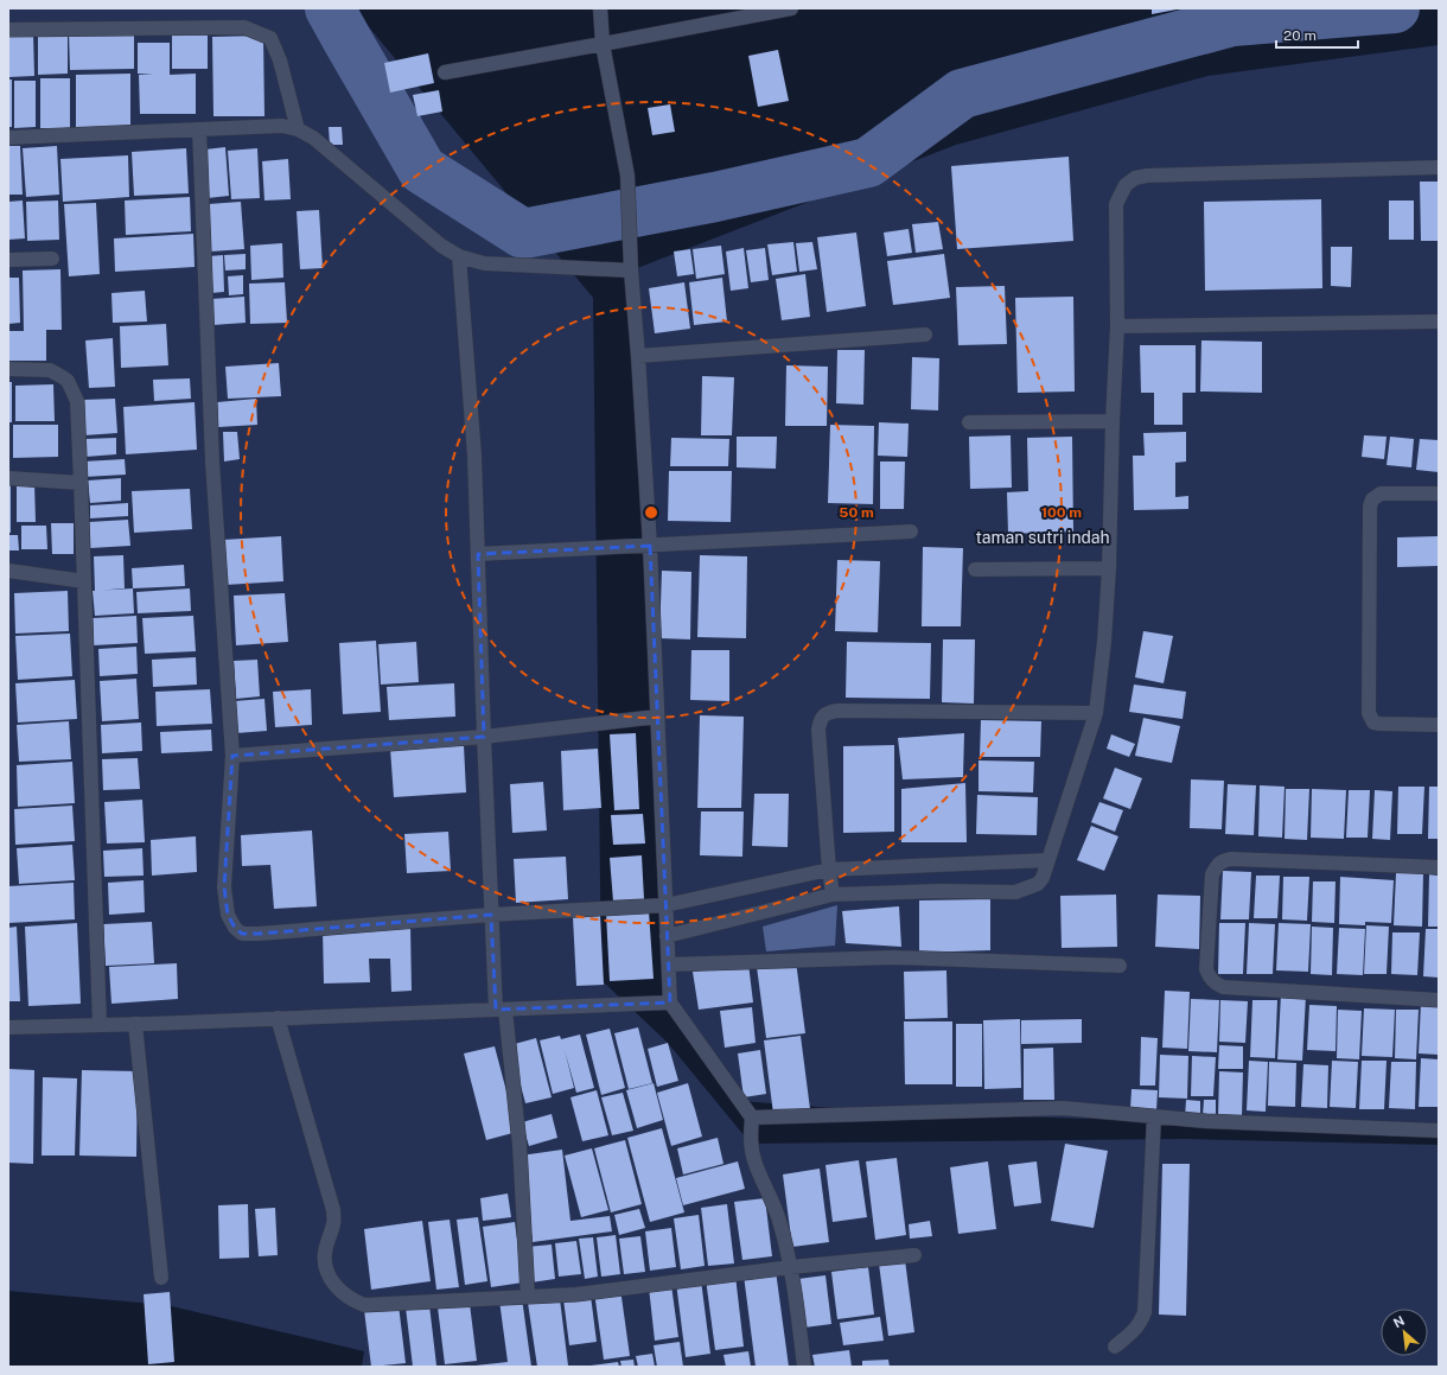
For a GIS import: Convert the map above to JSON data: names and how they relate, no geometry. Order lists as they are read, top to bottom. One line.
{"parks":["taman sutri indah"],"scale_bar":"20 m","north":"top left","rings":["50 m","100 m"]}
